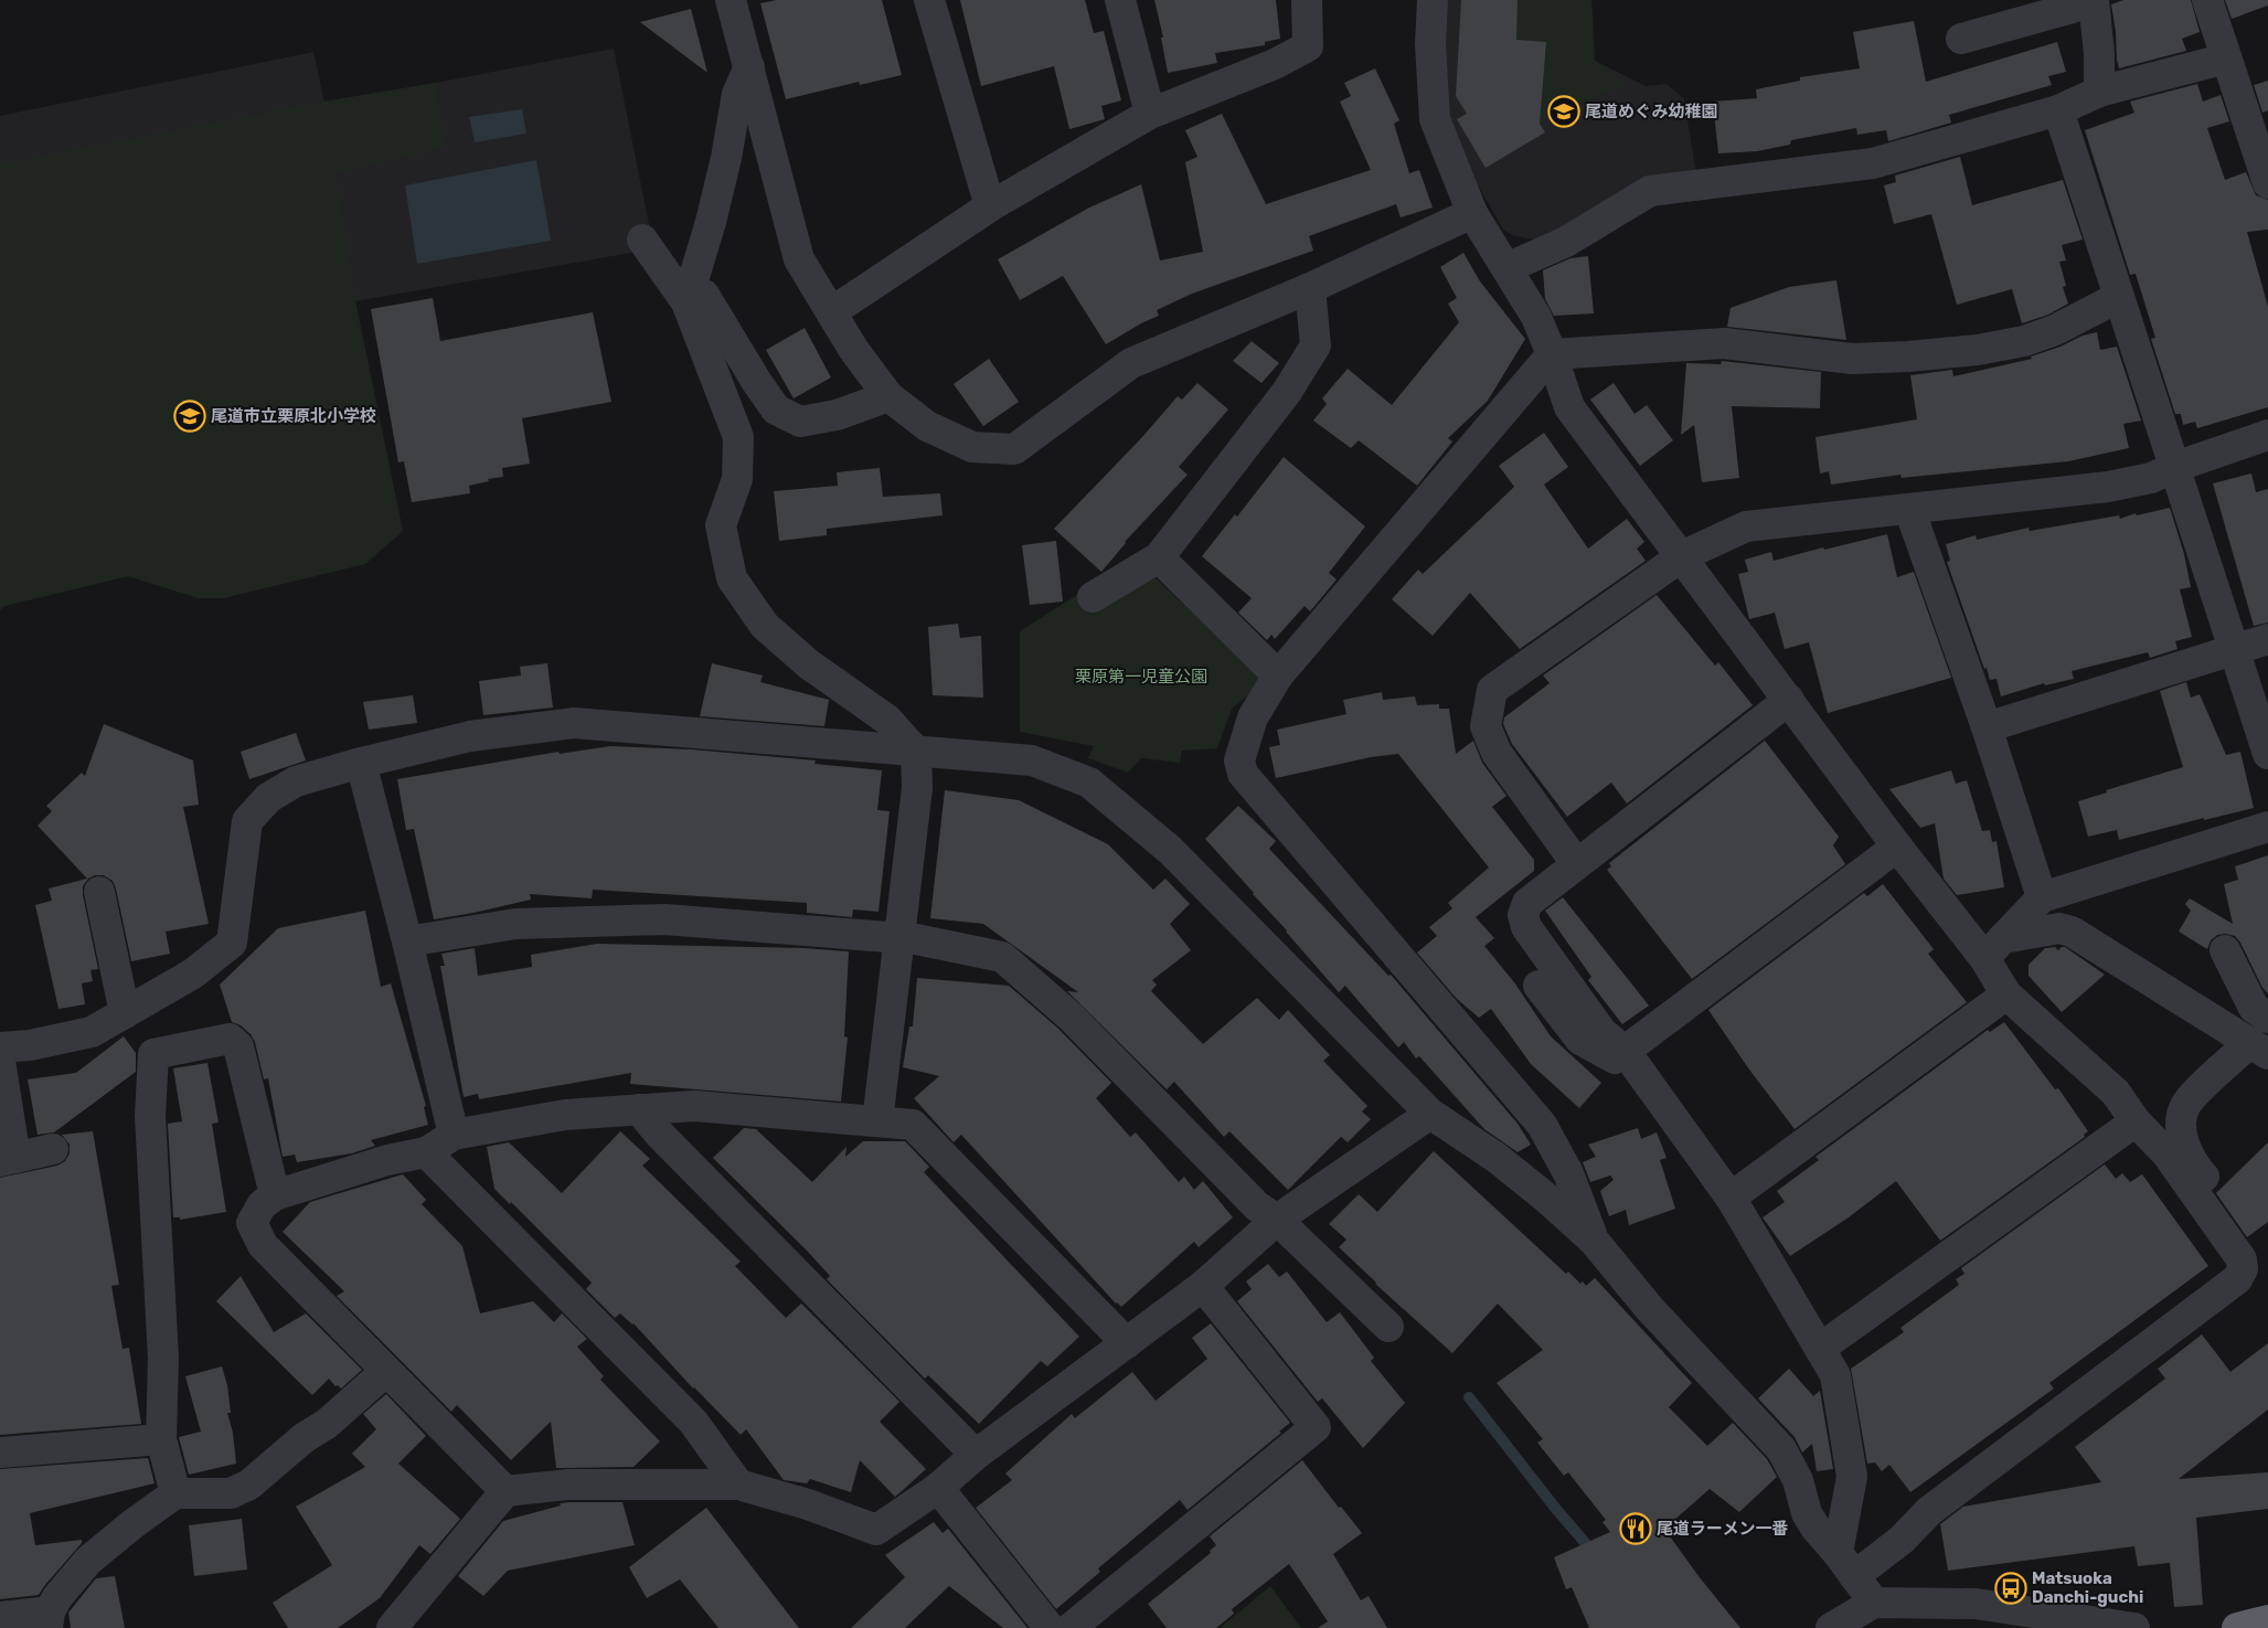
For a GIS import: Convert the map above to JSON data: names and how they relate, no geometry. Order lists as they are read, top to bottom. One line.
{"parks":["栗原第一児童公園"],"places":{"school or university":["尾道めぐみ幼稚園","尾道市立栗原北小学校"],"restaurant":["尾道ラーメン一番"],"bus stop":["Matsuoka Danchi-guchi"]}}
